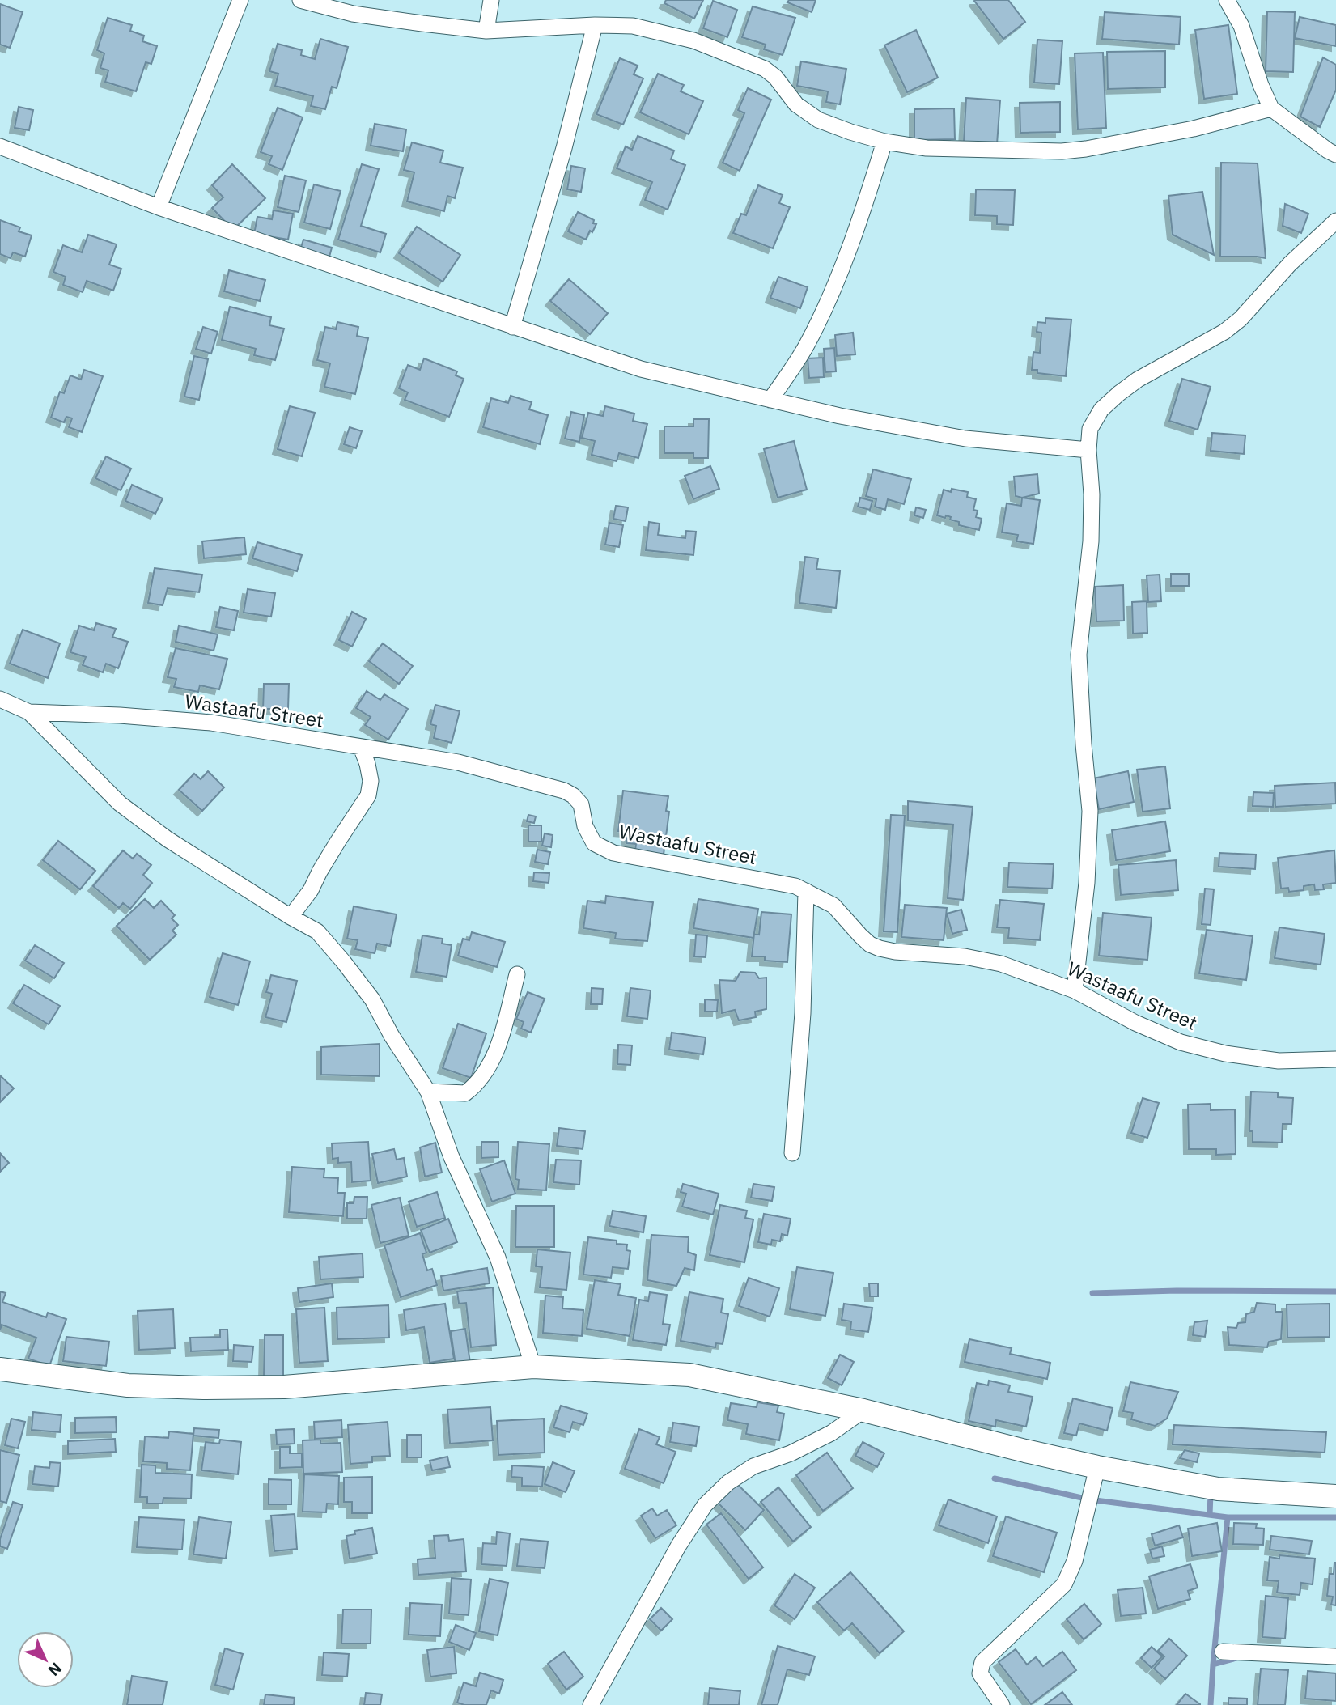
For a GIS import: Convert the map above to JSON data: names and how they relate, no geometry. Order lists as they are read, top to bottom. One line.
{"streets":{"street":["Wastaafu Street"]},"north":"bottom right"}
